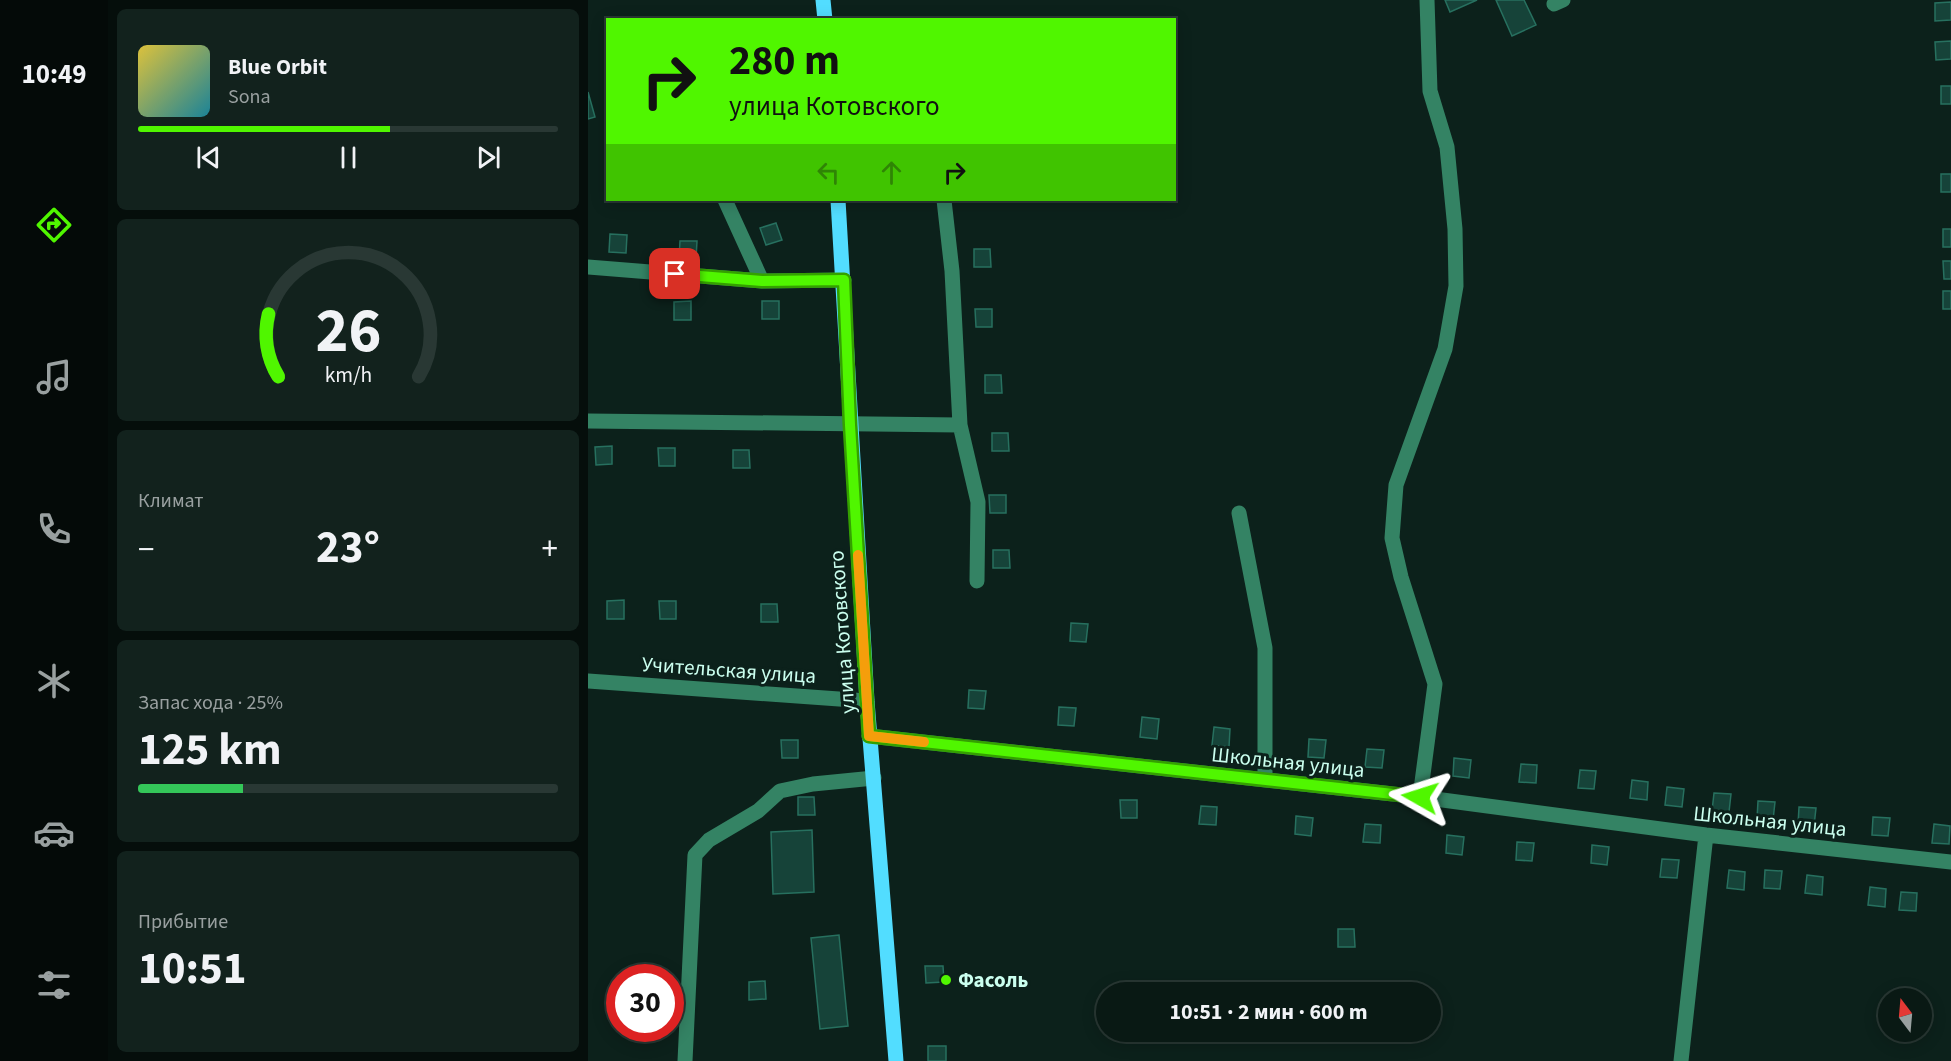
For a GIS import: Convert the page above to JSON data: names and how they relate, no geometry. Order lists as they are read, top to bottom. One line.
{"streets":{"main road":["улица Котовского"],"street":["Учительская улица","Школьная улица"]},"crossings":[["улица Котовского","Учительская улица"],["улица Котовского","Школьная улица"]],"places":["Фасоль"],"north":"top","page":{"tabs":"10:49","turn":["280 m","улица Котовского"],"song":["Blue Orbit","Sona"],"tile":["Климат",["Запас хода · 25%","125 km"],["Прибытие","10:51"]],"heat":["−","23°","+"],"limit":"30","trip":"10:51 · 2 мин · 600 m","gauge":["26","km/h"]}}
